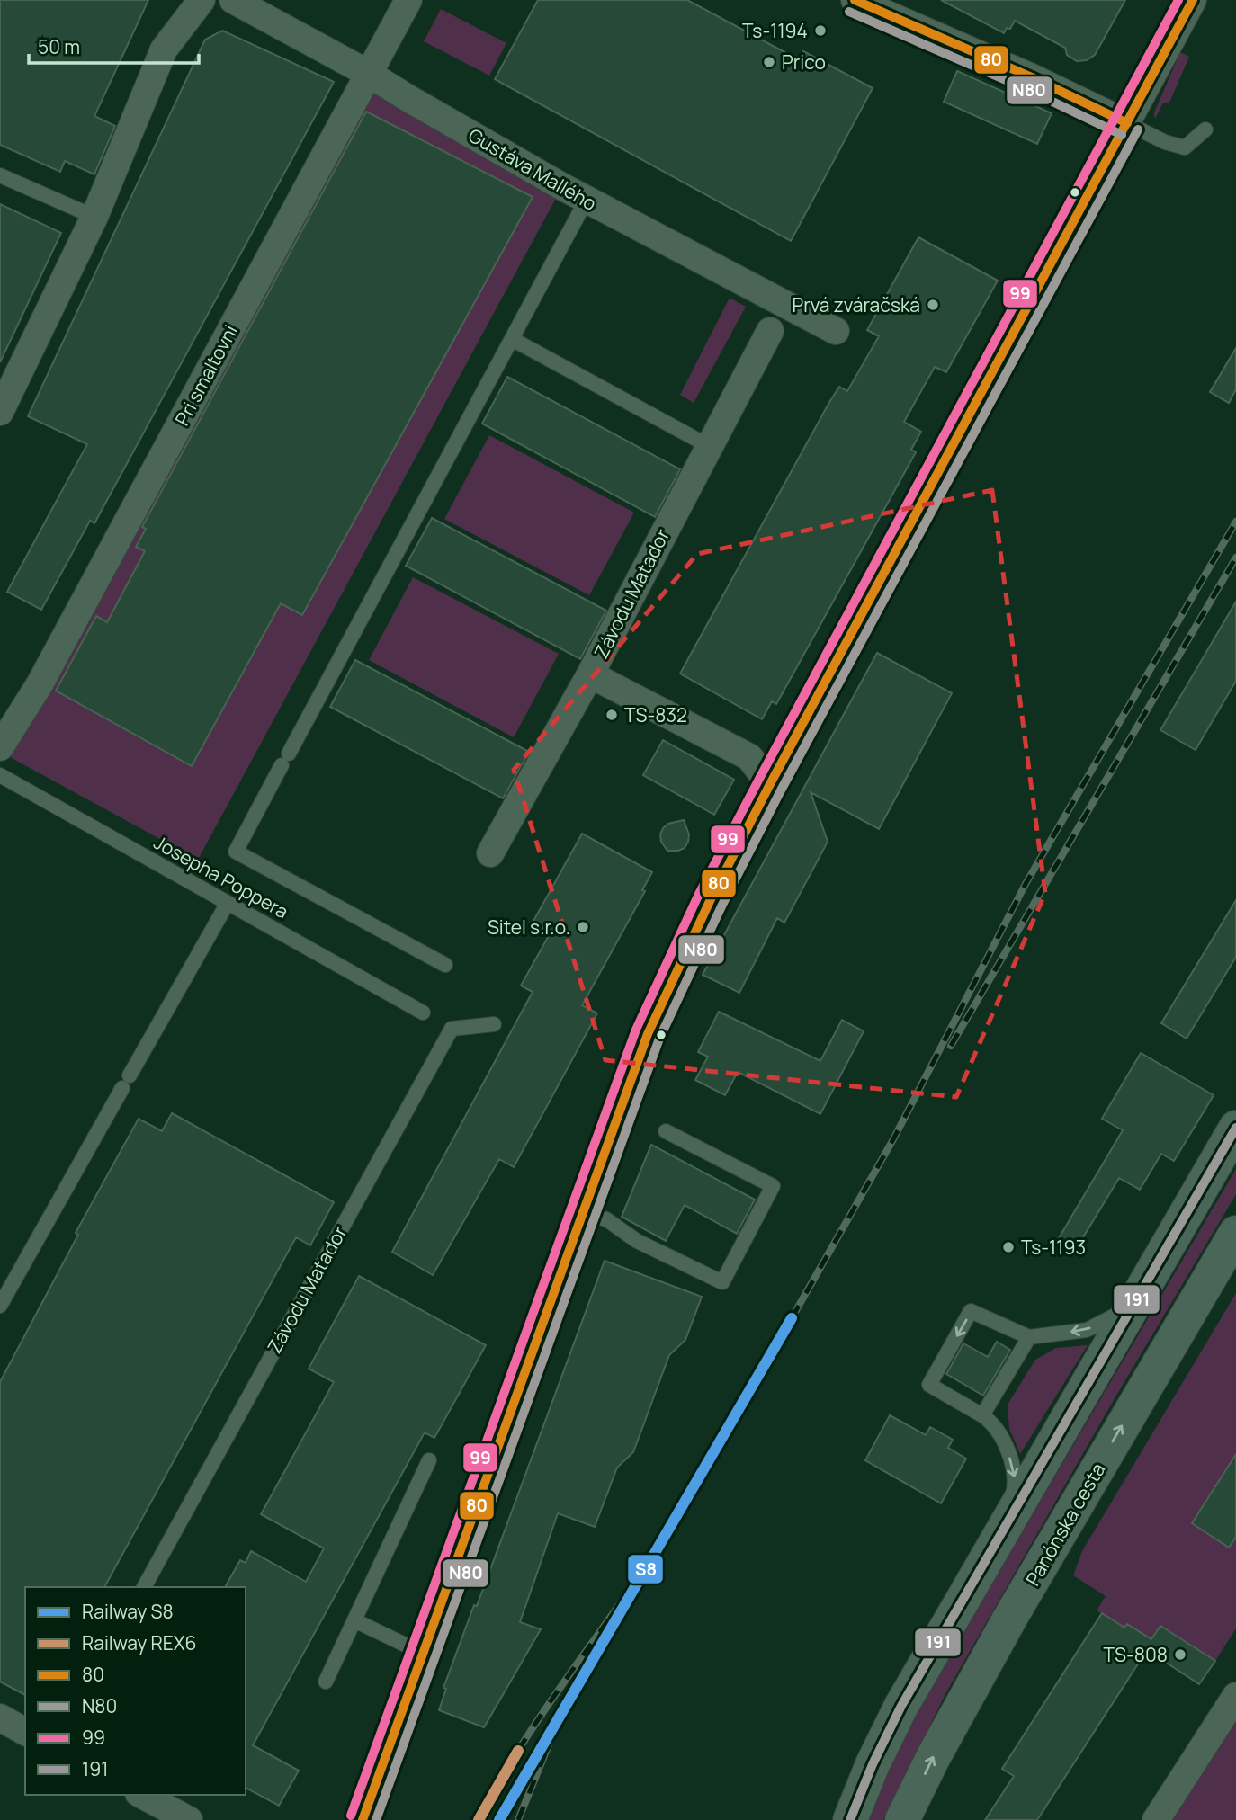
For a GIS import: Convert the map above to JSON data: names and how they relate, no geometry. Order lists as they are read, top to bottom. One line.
{"streets":{"main road":["Panónska cesta"],"street":["Gustáva Mallého","Pri smaltovni","Závodu Matador"],"lane":["Josepha Poppera"]},"crossings":[["Gustáva Mallého","Pri smaltovni"]],"places":["Ts-1194","Prico","Prvá zváračská","TS-832","Sitel s.r.o.","Ts-1193","TS-808"],"lines":["transit line 80","transit line 99","transit line N80","transit line 191","rail line S8","rail line REX6"],"legend":["Railway S8","Railway REX6","80","N80","99","191"],"scale_bar":"50 m"}
